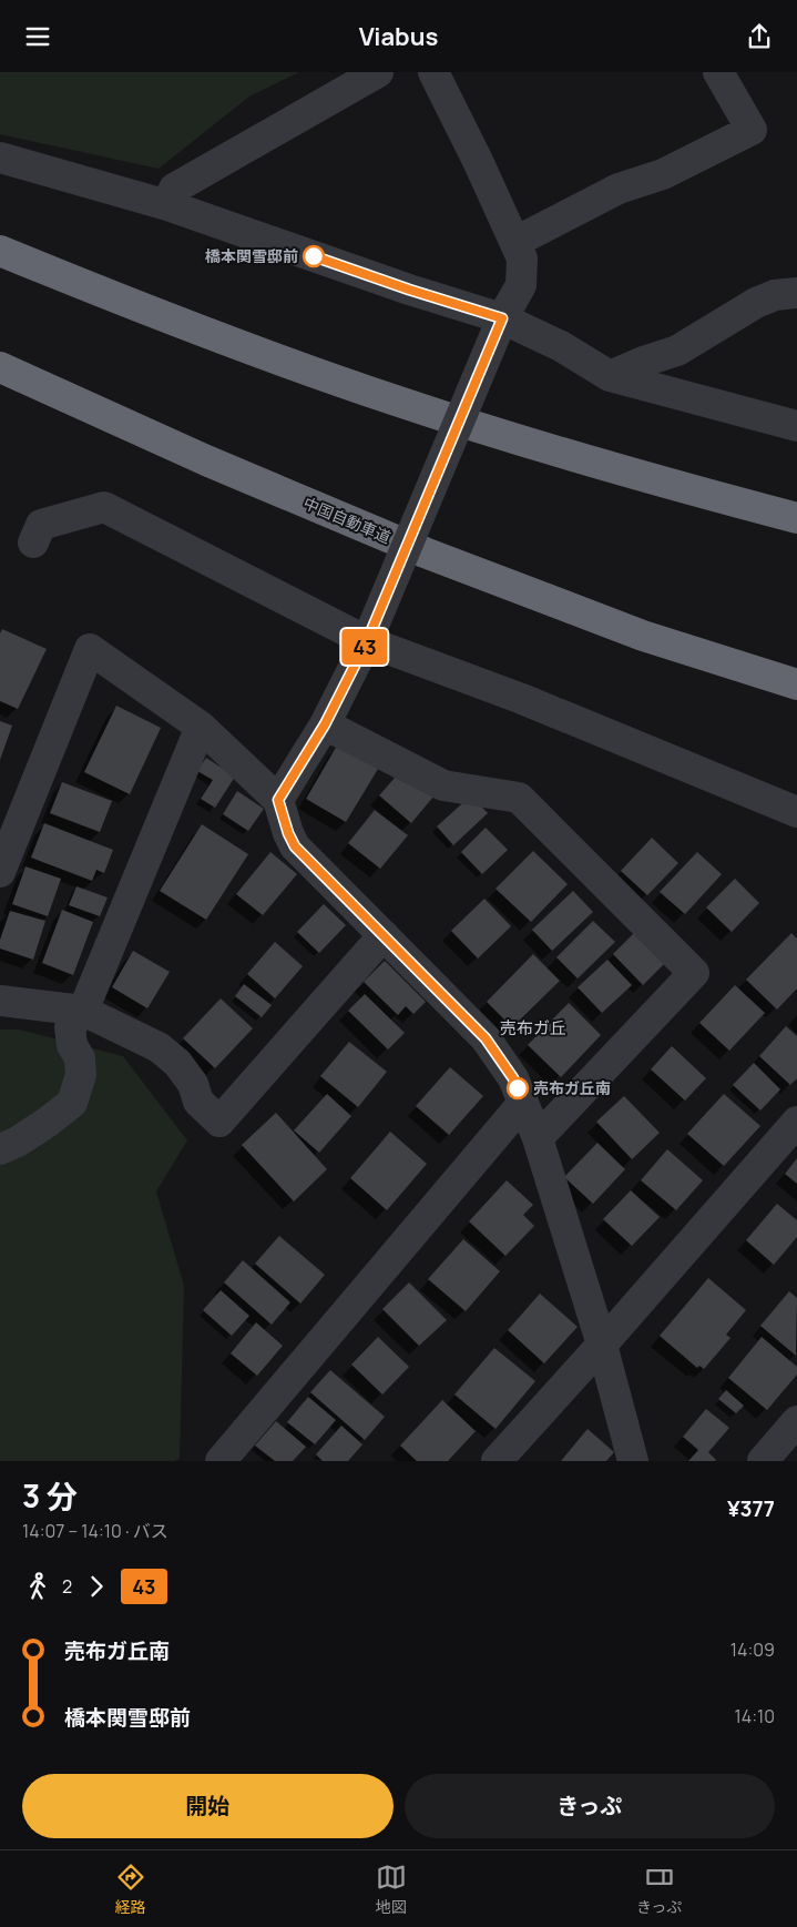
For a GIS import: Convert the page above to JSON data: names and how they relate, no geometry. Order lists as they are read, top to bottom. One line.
{"streets":{"highway":["中国自動車道"]},"districts":["売布ガ丘"],"places":["橋本関雪邸前","売布ガ丘南"],"lines":["bus line 43"],"page":{"header":"Viabus","on_map":"43","heading":["3 分","14:07 – 14:10 · バス","¥377"],"legs":["2","43"],"list":[{"name":"売布ガ丘南","value":"14:09"},{"name":"橋本関雪邸前","value":"14:10"}],"buttons":["開始","きっぷ"],"tabs":["経路","地図","きっぷ"]}}
